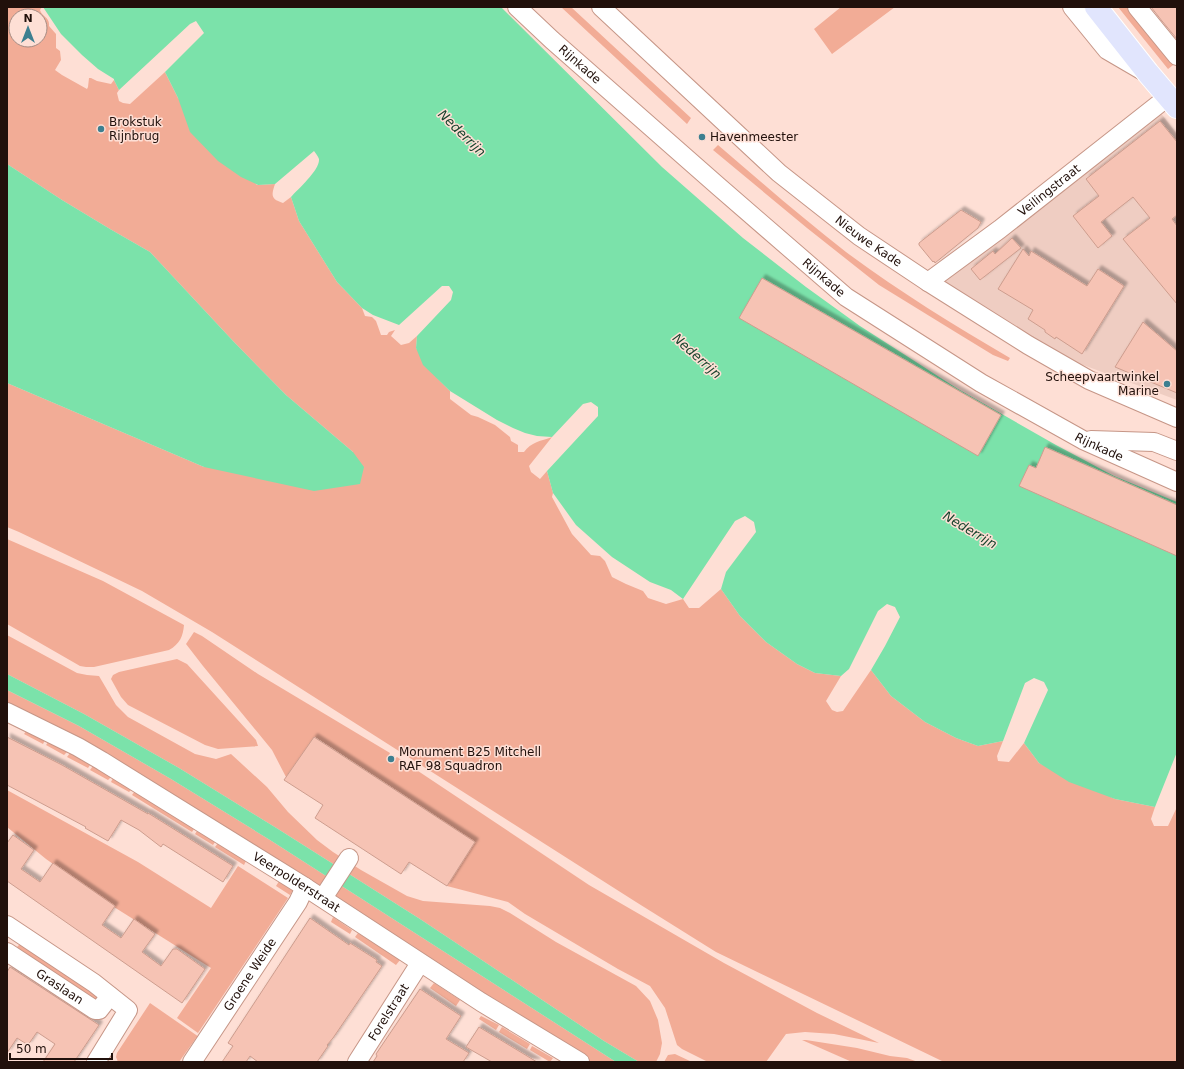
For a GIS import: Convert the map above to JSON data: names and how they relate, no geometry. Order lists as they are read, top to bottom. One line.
{"streets":{"street":["Rijnkade","Veilingstraat","Nieuwe Kade","Veerpolderstraat","Groene Weide","Graslaan","Forelstraat"]},"crossings":[["Veilingstraat","Nieuwe Kade"],["Veerpolderstraat","Groene Weide"],["Veerpolderstraat","Forelstraat"]],"water":["Nederrijn"],"places":["Brokstuk Rijnbrug","Havenmeester","Scheepvaartwinkel Marine","Monument B25 Mitchell RAF 98 Squadron"],"scale_bar":"50 m","north":"top"}
